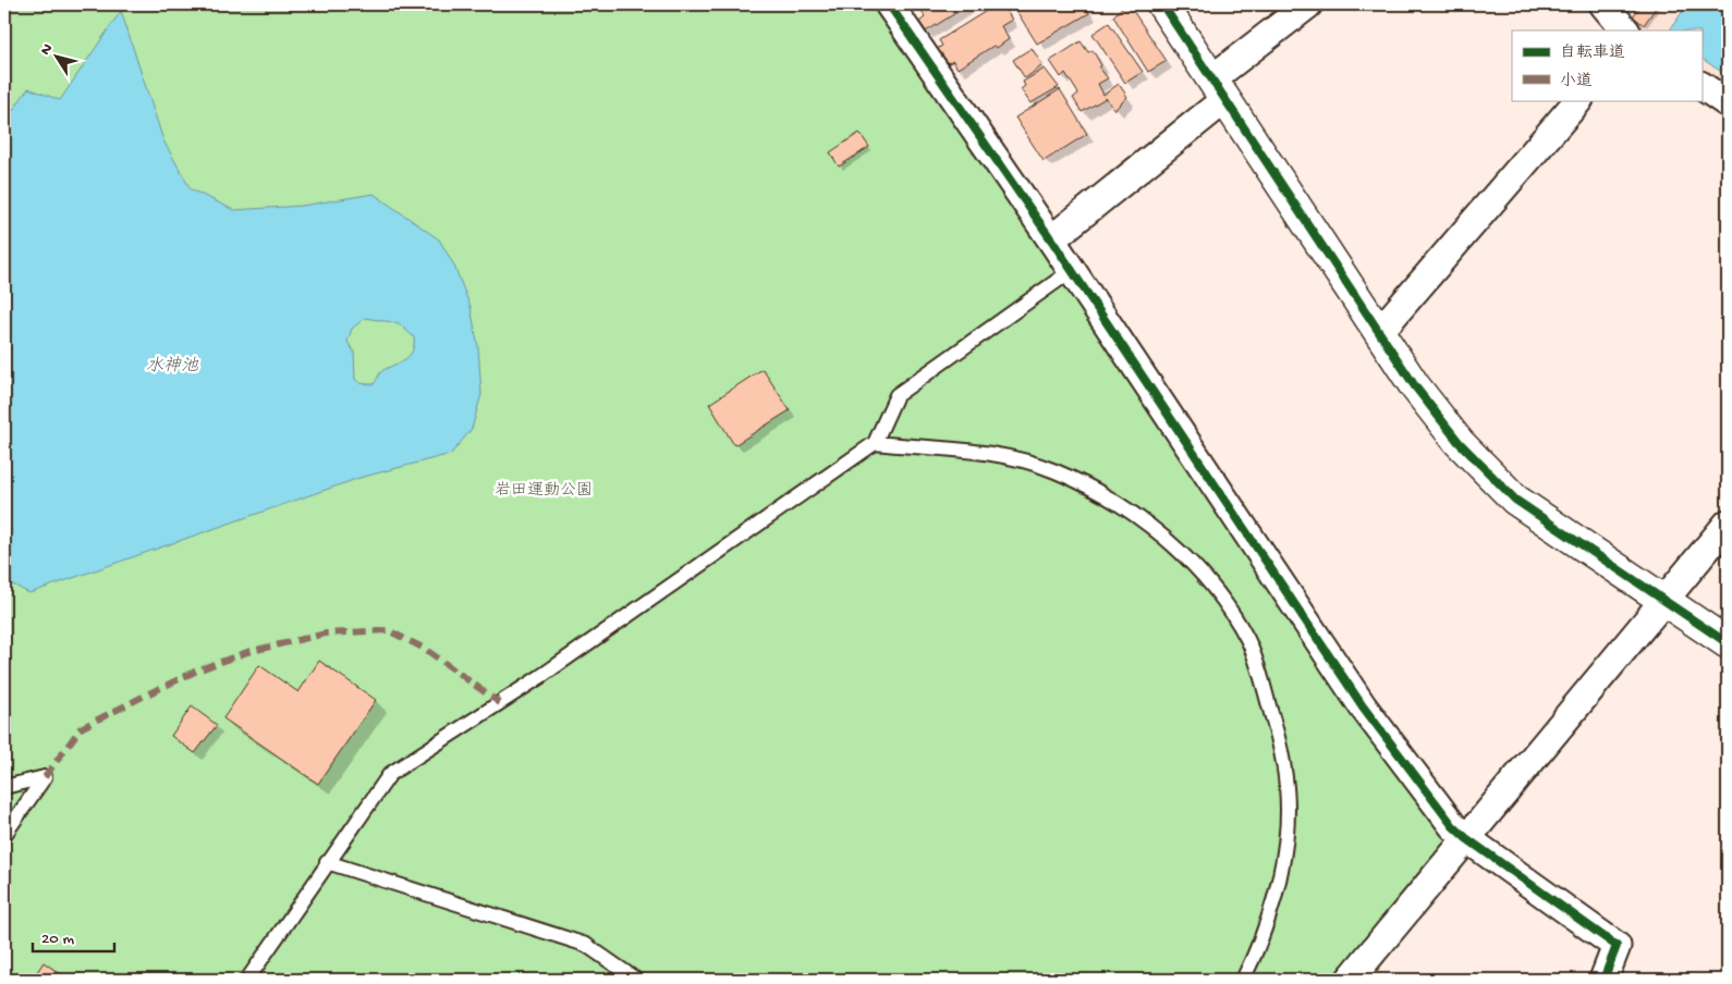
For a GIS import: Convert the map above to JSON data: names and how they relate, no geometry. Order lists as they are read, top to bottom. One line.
{"water":["水神池"],"parks":["岩田運動公園"],"legend":["自転車道","小道"],"scale_bar":"20 m","north":"top left"}
